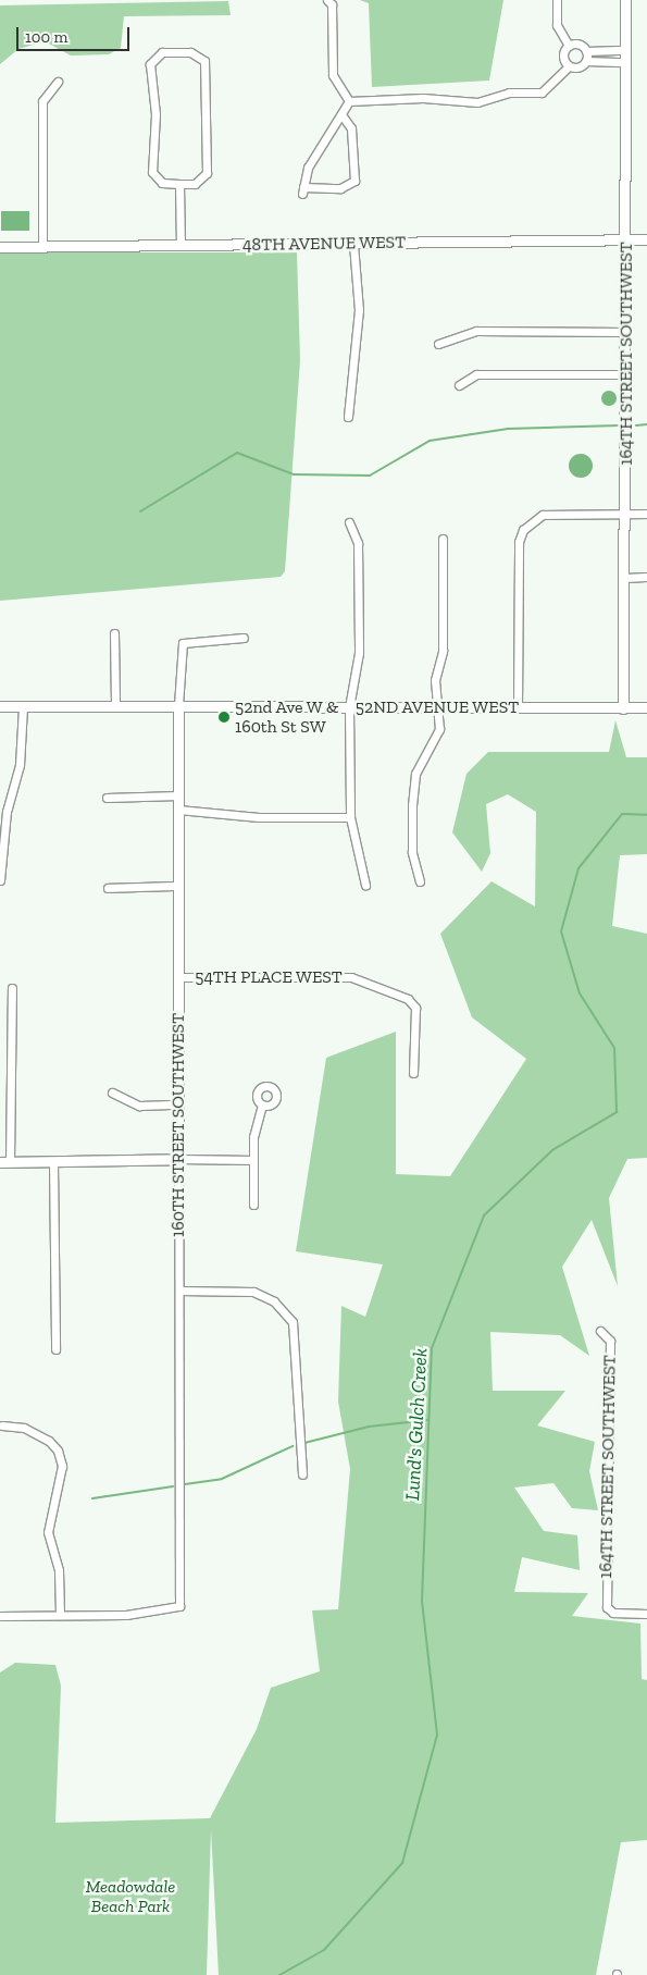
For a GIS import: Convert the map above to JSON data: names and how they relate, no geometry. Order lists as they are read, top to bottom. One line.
{"streets":{"street":["48TH AVENUE WEST","164TH STREET SOUTHWEST","52ND AVENUE WEST","54TH PLACE WEST","160TH STREET SOUTHWEST"]},"crossings":[["48TH AVENUE WEST","164TH STREET SOUTHWEST"],["164TH STREET SOUTHWEST","52ND AVENUE WEST"],["52ND AVENUE WEST","160TH STREET SOUTHWEST"],["54TH PLACE WEST","160TH STREET SOUTHWEST"]],"water":["Lund's Gulch Creek"],"parks":["Meadowdale Beach Park"],"places":["52nd Ave W & 160th St SW"],"scale_bar":"100 m"}
